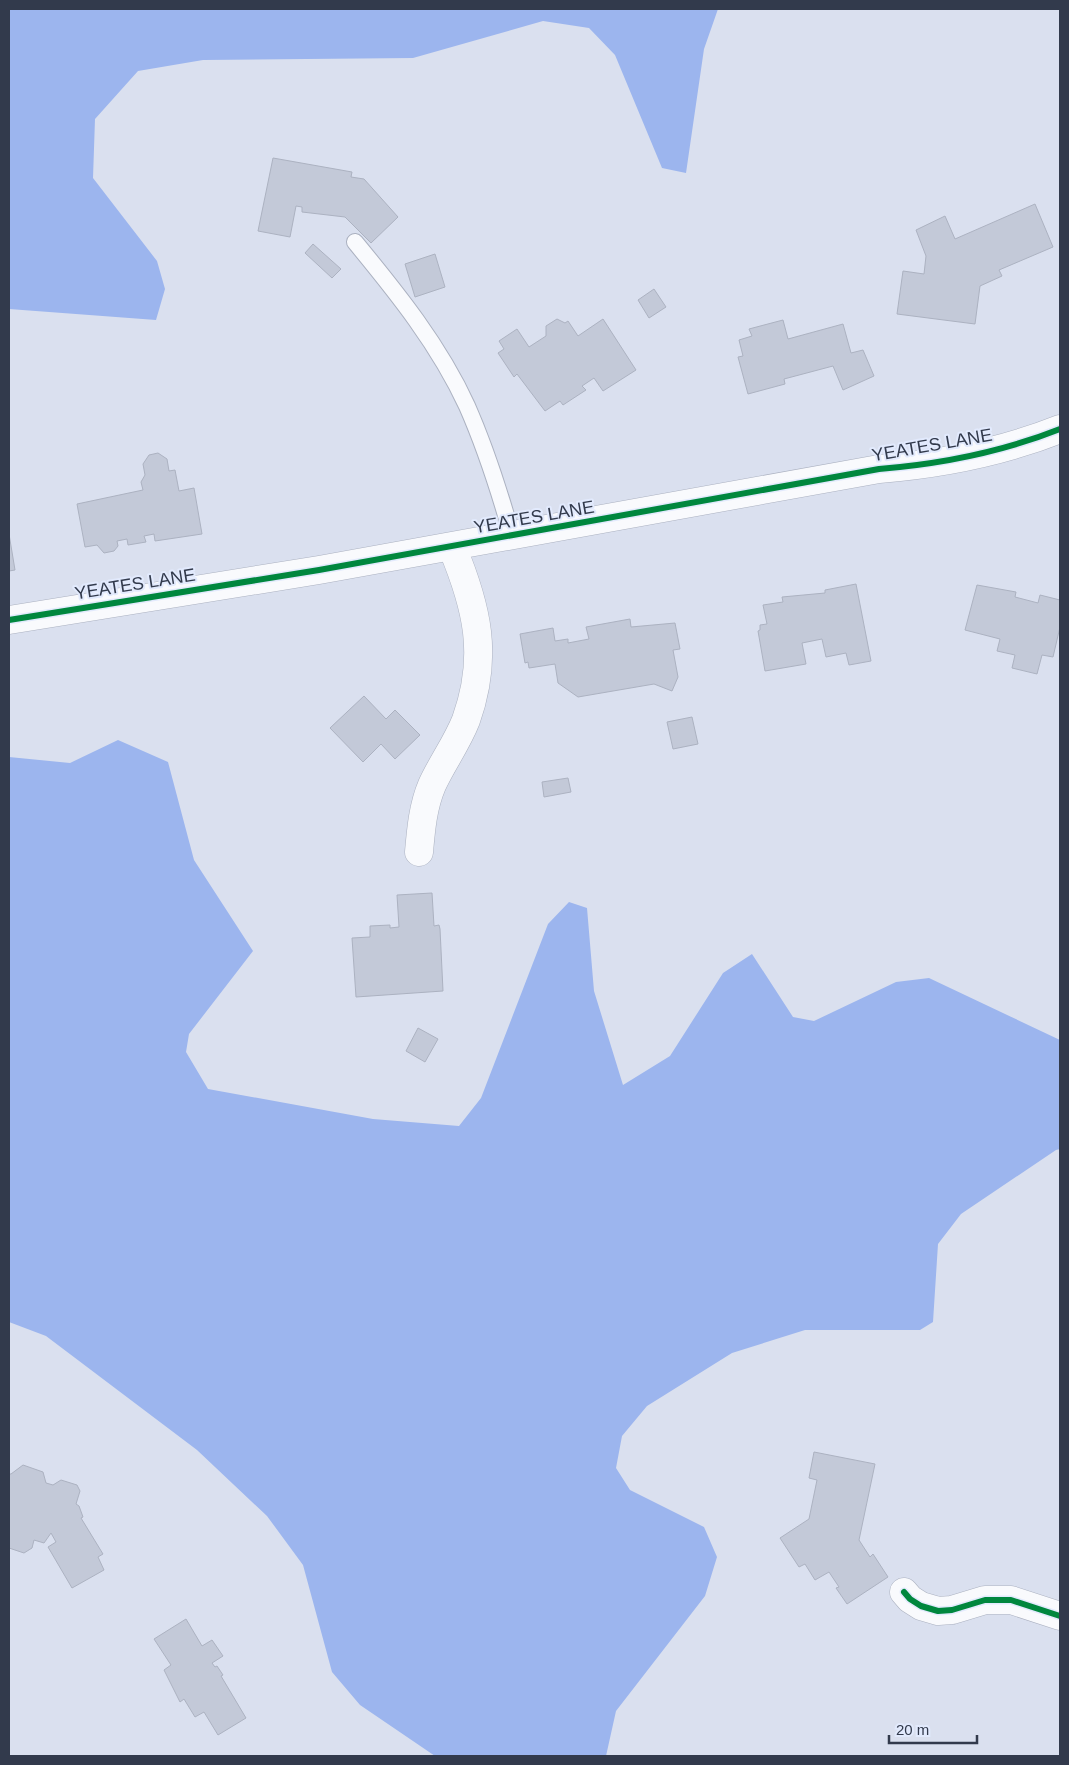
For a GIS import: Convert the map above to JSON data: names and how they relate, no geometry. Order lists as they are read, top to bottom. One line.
{"streets":{"street":["YEATES LANE"]},"scale_bar":"20 m"}
